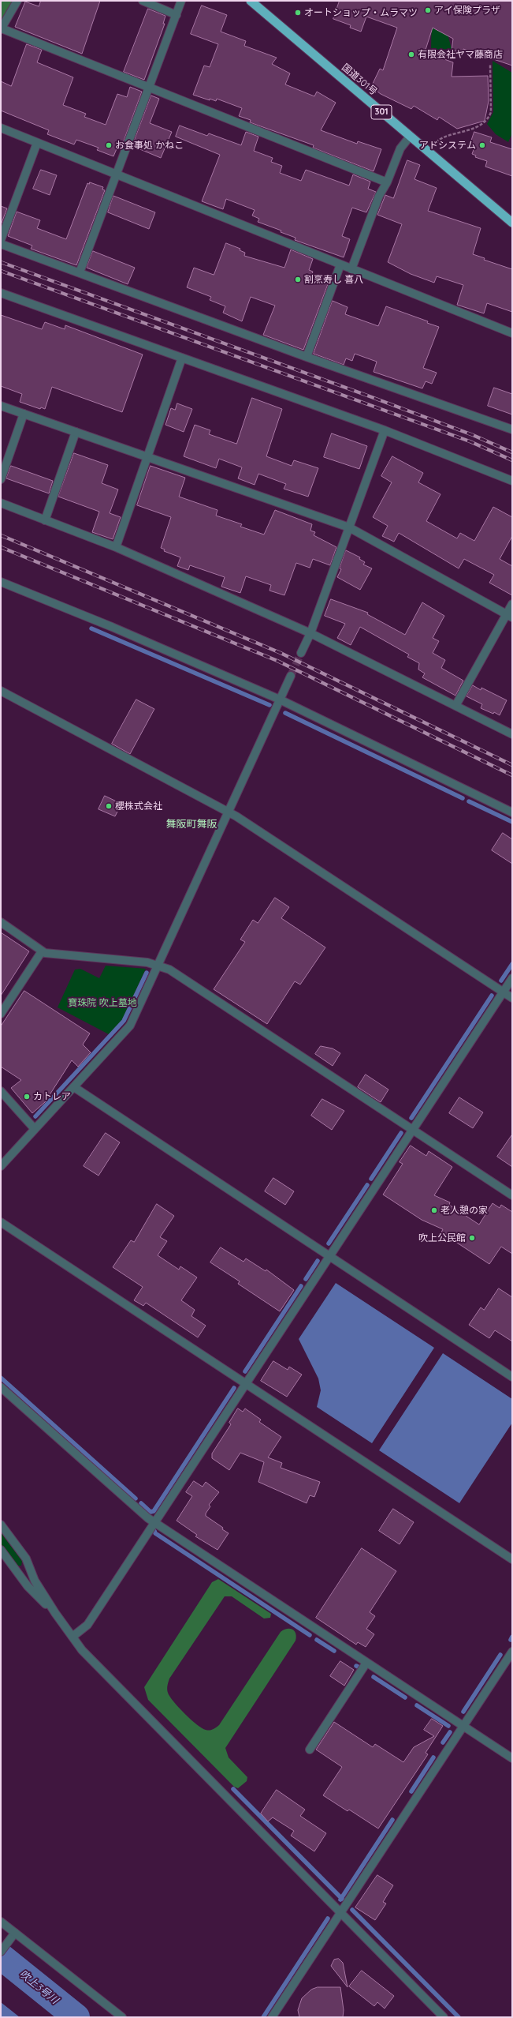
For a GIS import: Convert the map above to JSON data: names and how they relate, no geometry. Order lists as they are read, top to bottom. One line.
{"streets":{"highway":["国道301号","301"]},"districts":["舞阪町舞阪"],"water":["吹上3号川"],"parks":["寶珠院 吹上墓地"],"places":["アイ保険プラザ","オートショップ・ムラマツ","有限会社ヤマ藤商店","お食事処 かねこ","アドシステム","割烹寿し 喜八","櫻株式会社","カトレア","老人憩の家","吹上公民館"]}
